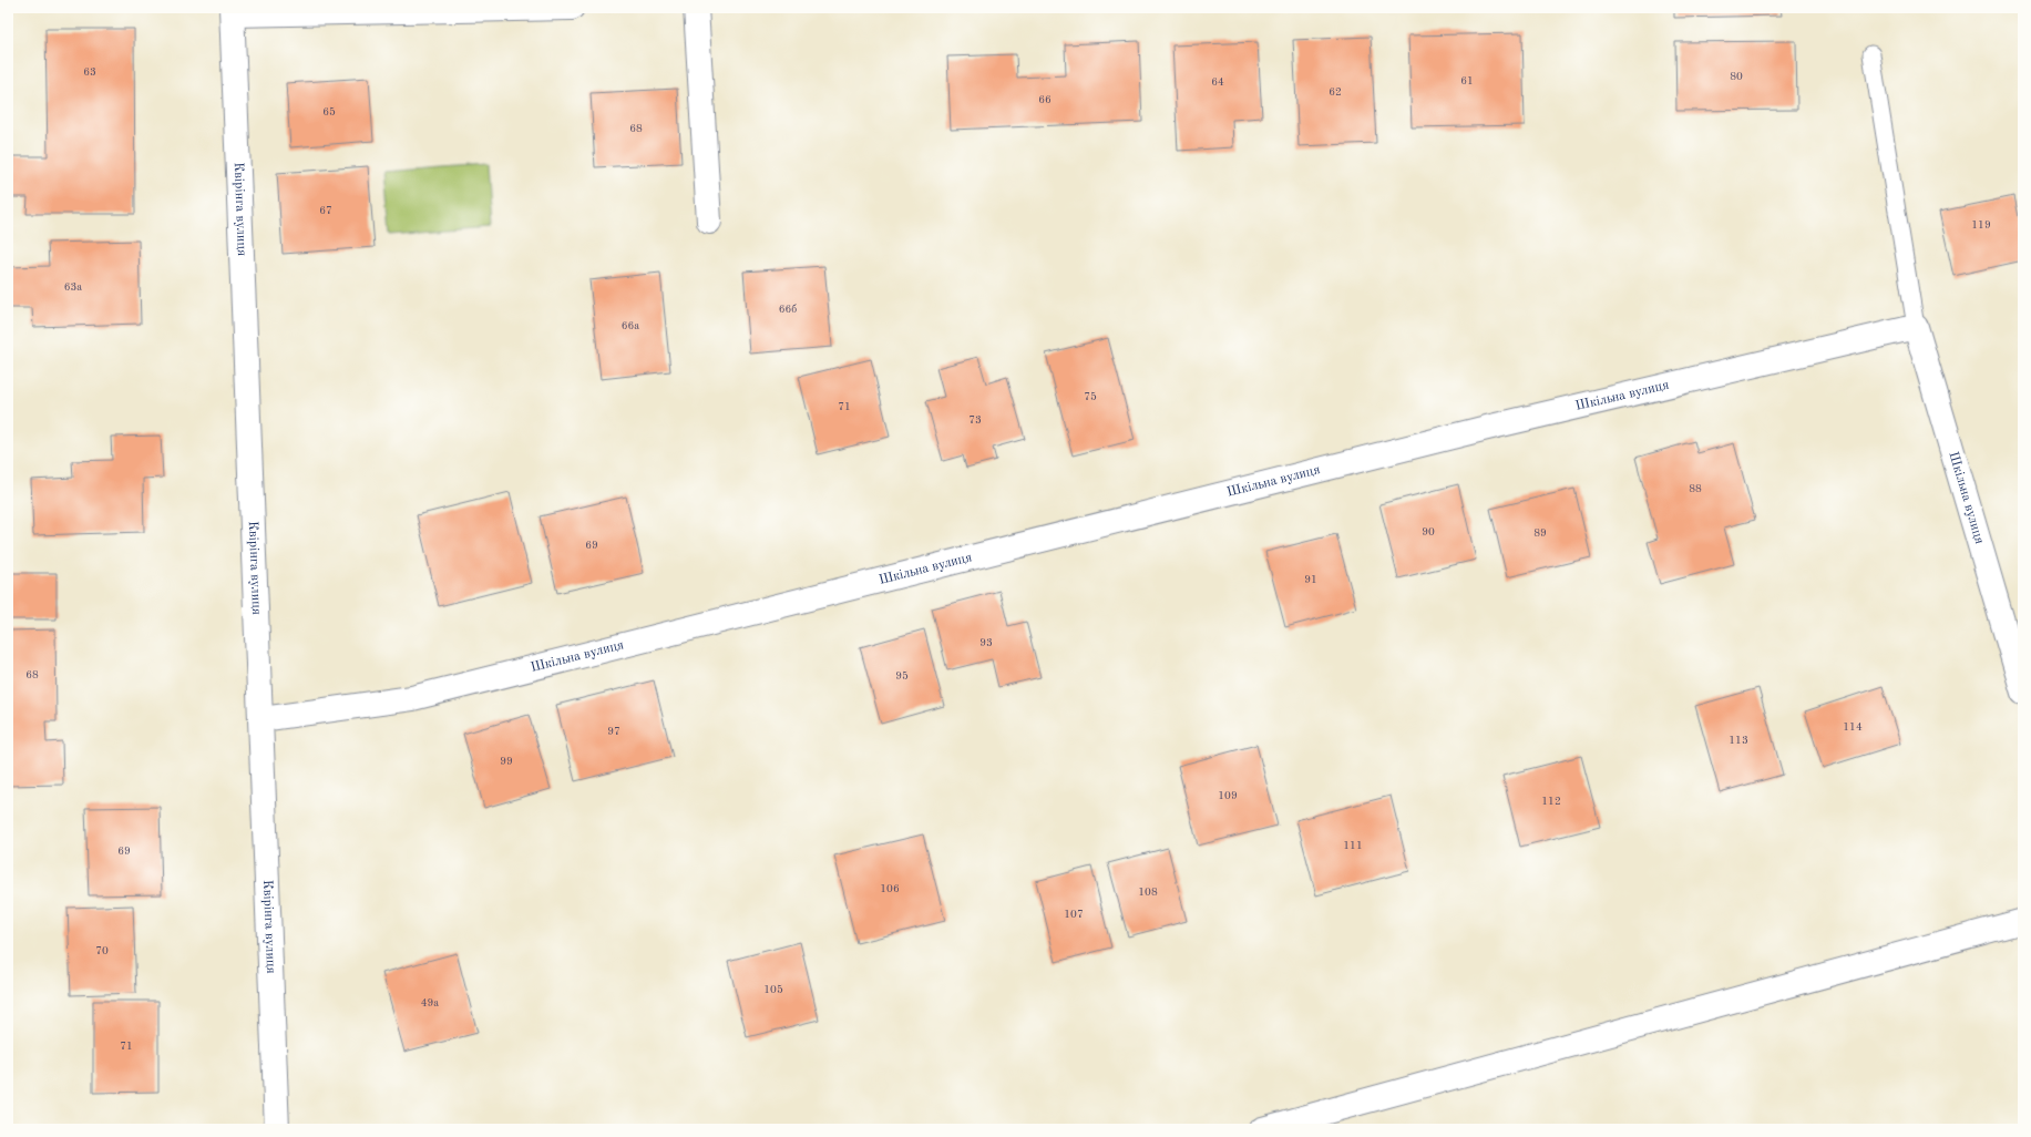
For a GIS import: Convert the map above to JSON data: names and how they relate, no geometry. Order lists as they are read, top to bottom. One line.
{"streets":{"street":["Квірінга вулиця","Шкільна вулиця"]},"crossings":[["Квірінга вулиця","Шкільна вулиця"]],"house_numbers":["63","80","61","64","62","66","65","68","67","119","63а","66б","66а","75","71","73","88","90","89","69","91","93","68","95","114","97","113","99","109","112","111","69","106","108","107","70","105","49а","71"]}
